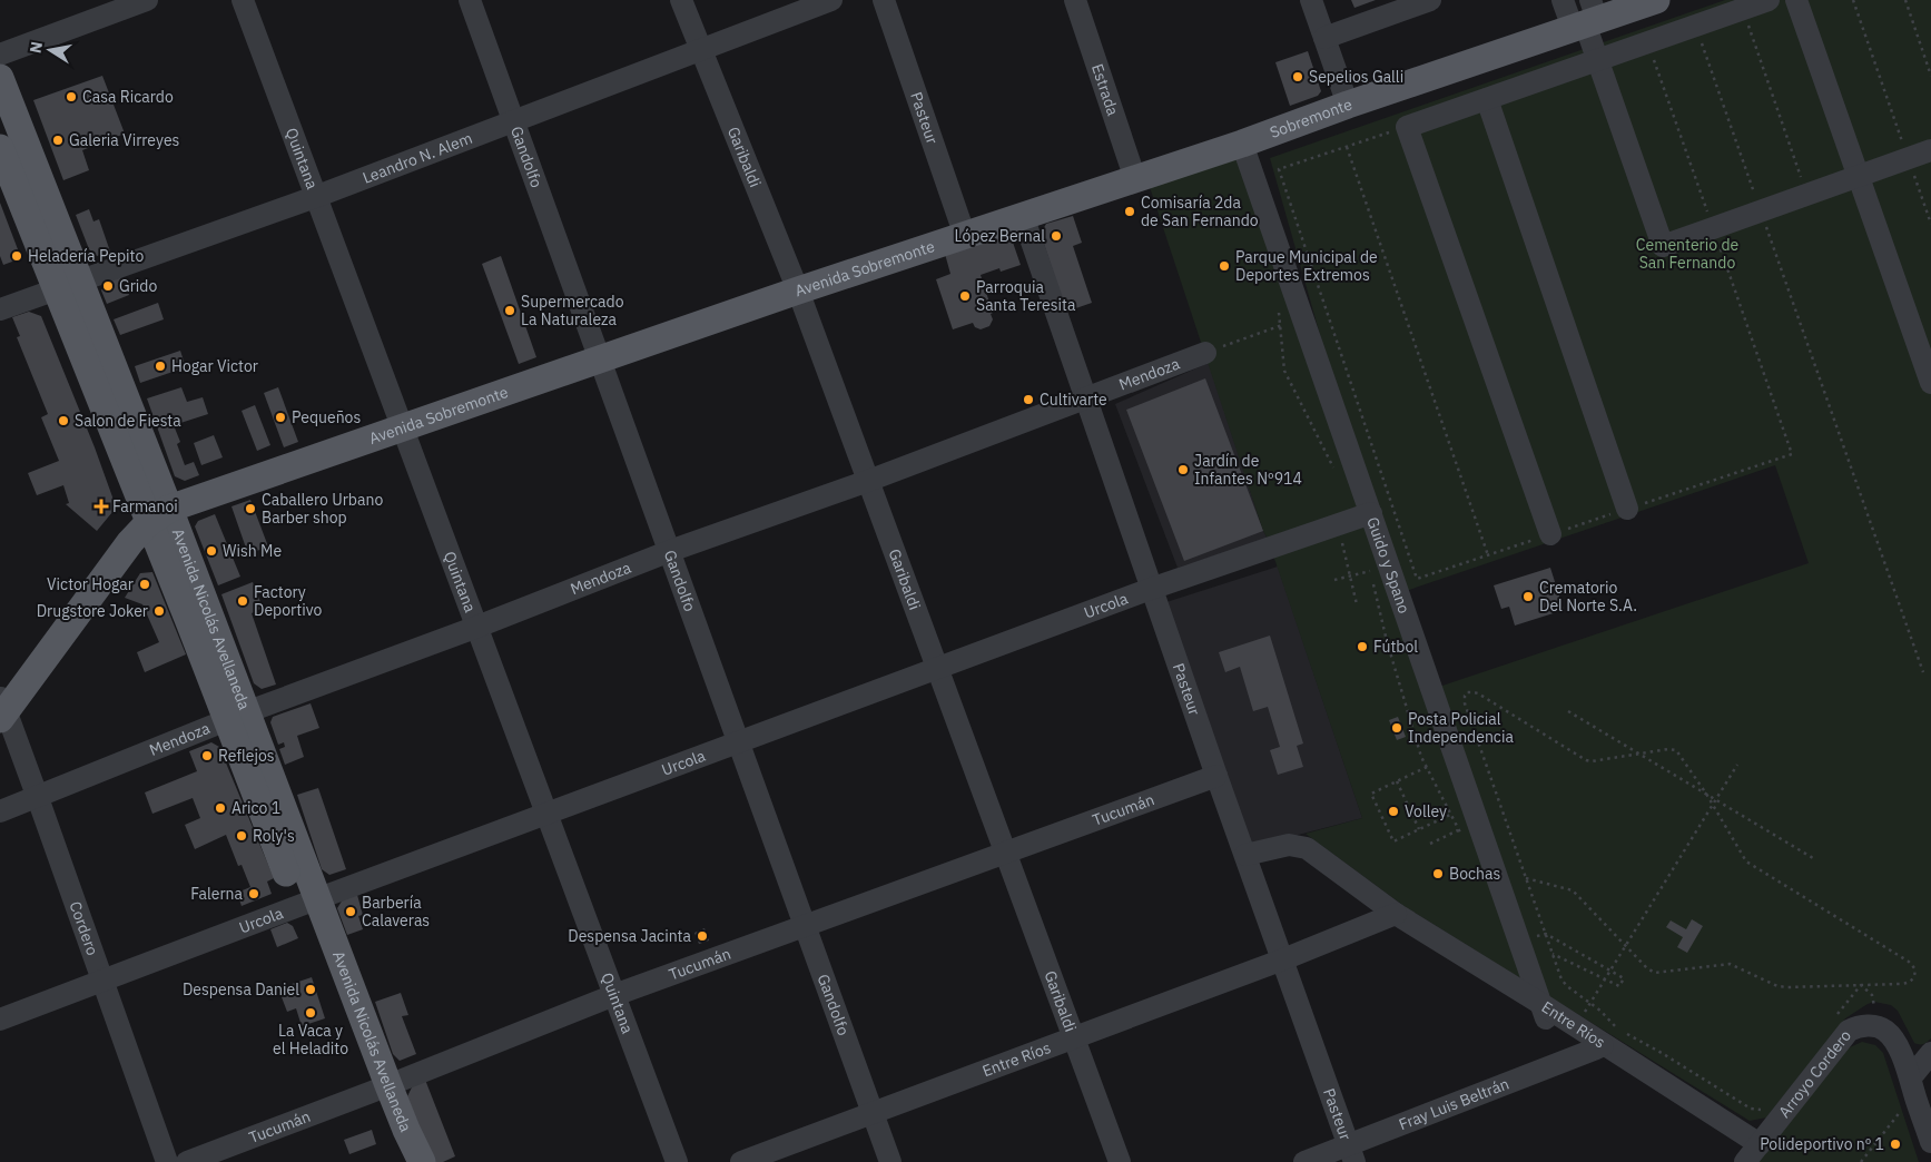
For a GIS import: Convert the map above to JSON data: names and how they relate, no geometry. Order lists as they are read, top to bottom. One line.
{"streets":{"main road":["Sobremonte","Avenida Sobremonte","Avenida Nicolás Avellaneda"],"street":["Estrada","Pasteur","Leandro N. Alem","Gandolfo","Garibaldi","Quintana","Mendoza","Guido y Spano","Urcola","Tucumán","Cordero","Entre Ríos","Arroyo Cordero","Fray Luis Beltrán"]},"crossings":[["Estrada","Sobremonte"],["Pasteur","Sobremonte"],["Pasteur","Avenida Sobremonte"],["Pasteur","Mendoza"],["Pasteur","Urcola"],["Pasteur","Tucumán"],["Pasteur","Entre Ríos"],["Pasteur","Fray Luis Beltrán"],["Sobremonte","Avenida Sobremonte"],["Sobremonte","Guido y Spano"],["Leandro N. Alem","Gandolfo"],["Leandro N. Alem","Garibaldi"],["Leandro N. Alem","Quintana"],["Leandro N. Alem","Avenida Nicolás Avellaneda"],["Gandolfo","Avenida Sobremonte"],["Gandolfo","Mendoza"],["Gandolfo","Urcola"],["Gandolfo","Tucumán"],["Gandolfo","Entre Ríos"],["Garibaldi","Avenida Sobremonte"],["Garibaldi","Mendoza"],["Garibaldi","Urcola"],["Garibaldi","Tucumán"],["Garibaldi","Entre Ríos"],["Quintana","Avenida Sobremonte"],["Quintana","Mendoza"],["Quintana","Urcola"],["Quintana","Tucumán"],["Avenida Sobremonte","Avenida Nicolás Avellaneda"],["Avenida Sobremonte","Cordero"],["Mendoza","Avenida Nicolás Avellaneda"],["Mendoza","Cordero"],["Guido y Spano","Urcola"],["Guido y Spano","Entre Ríos"],["Urcola","Avenida Nicolás Avellaneda"],["Urcola","Cordero"],["Avenida Nicolás Avellaneda","Tucumán"],["Entre Ríos","Arroyo Cordero"],["Entre Ríos","Fray Luis Beltrán"]],"parks":["Cementerio de San Fernando"],"places":{"other":["Sepelios Galli","Casa Ricardo","Galeria Virreyes","Comisaría 2da de San Fernando","López Bernal","Heladería Pepito","Parque Municipal de Deportes Extremos","Grido","Parroquia Santa Teresita","Supermercado La Naturaleza","Hogar Victor","Cultivarte","Pequeños","Salon de Fiesta","Jardín de Infantes Nº914","Caballero Urbano Barber shop","Wish Me","Victor Hogar","Crematorio Del Norte S.A.","Factory Deportivo","Drugstore Joker","Fútbol","Posta Policial Independencia","Reflejos","Arico 1","Volley","Roly's","Bochas","Falerna","Barbería Calaveras","Despensa Jacinta","Despensa Daniel","La Vaca y el Heladito","Polideportivo nº 1"],"health":["Farmanoi"]},"north":"left"}
